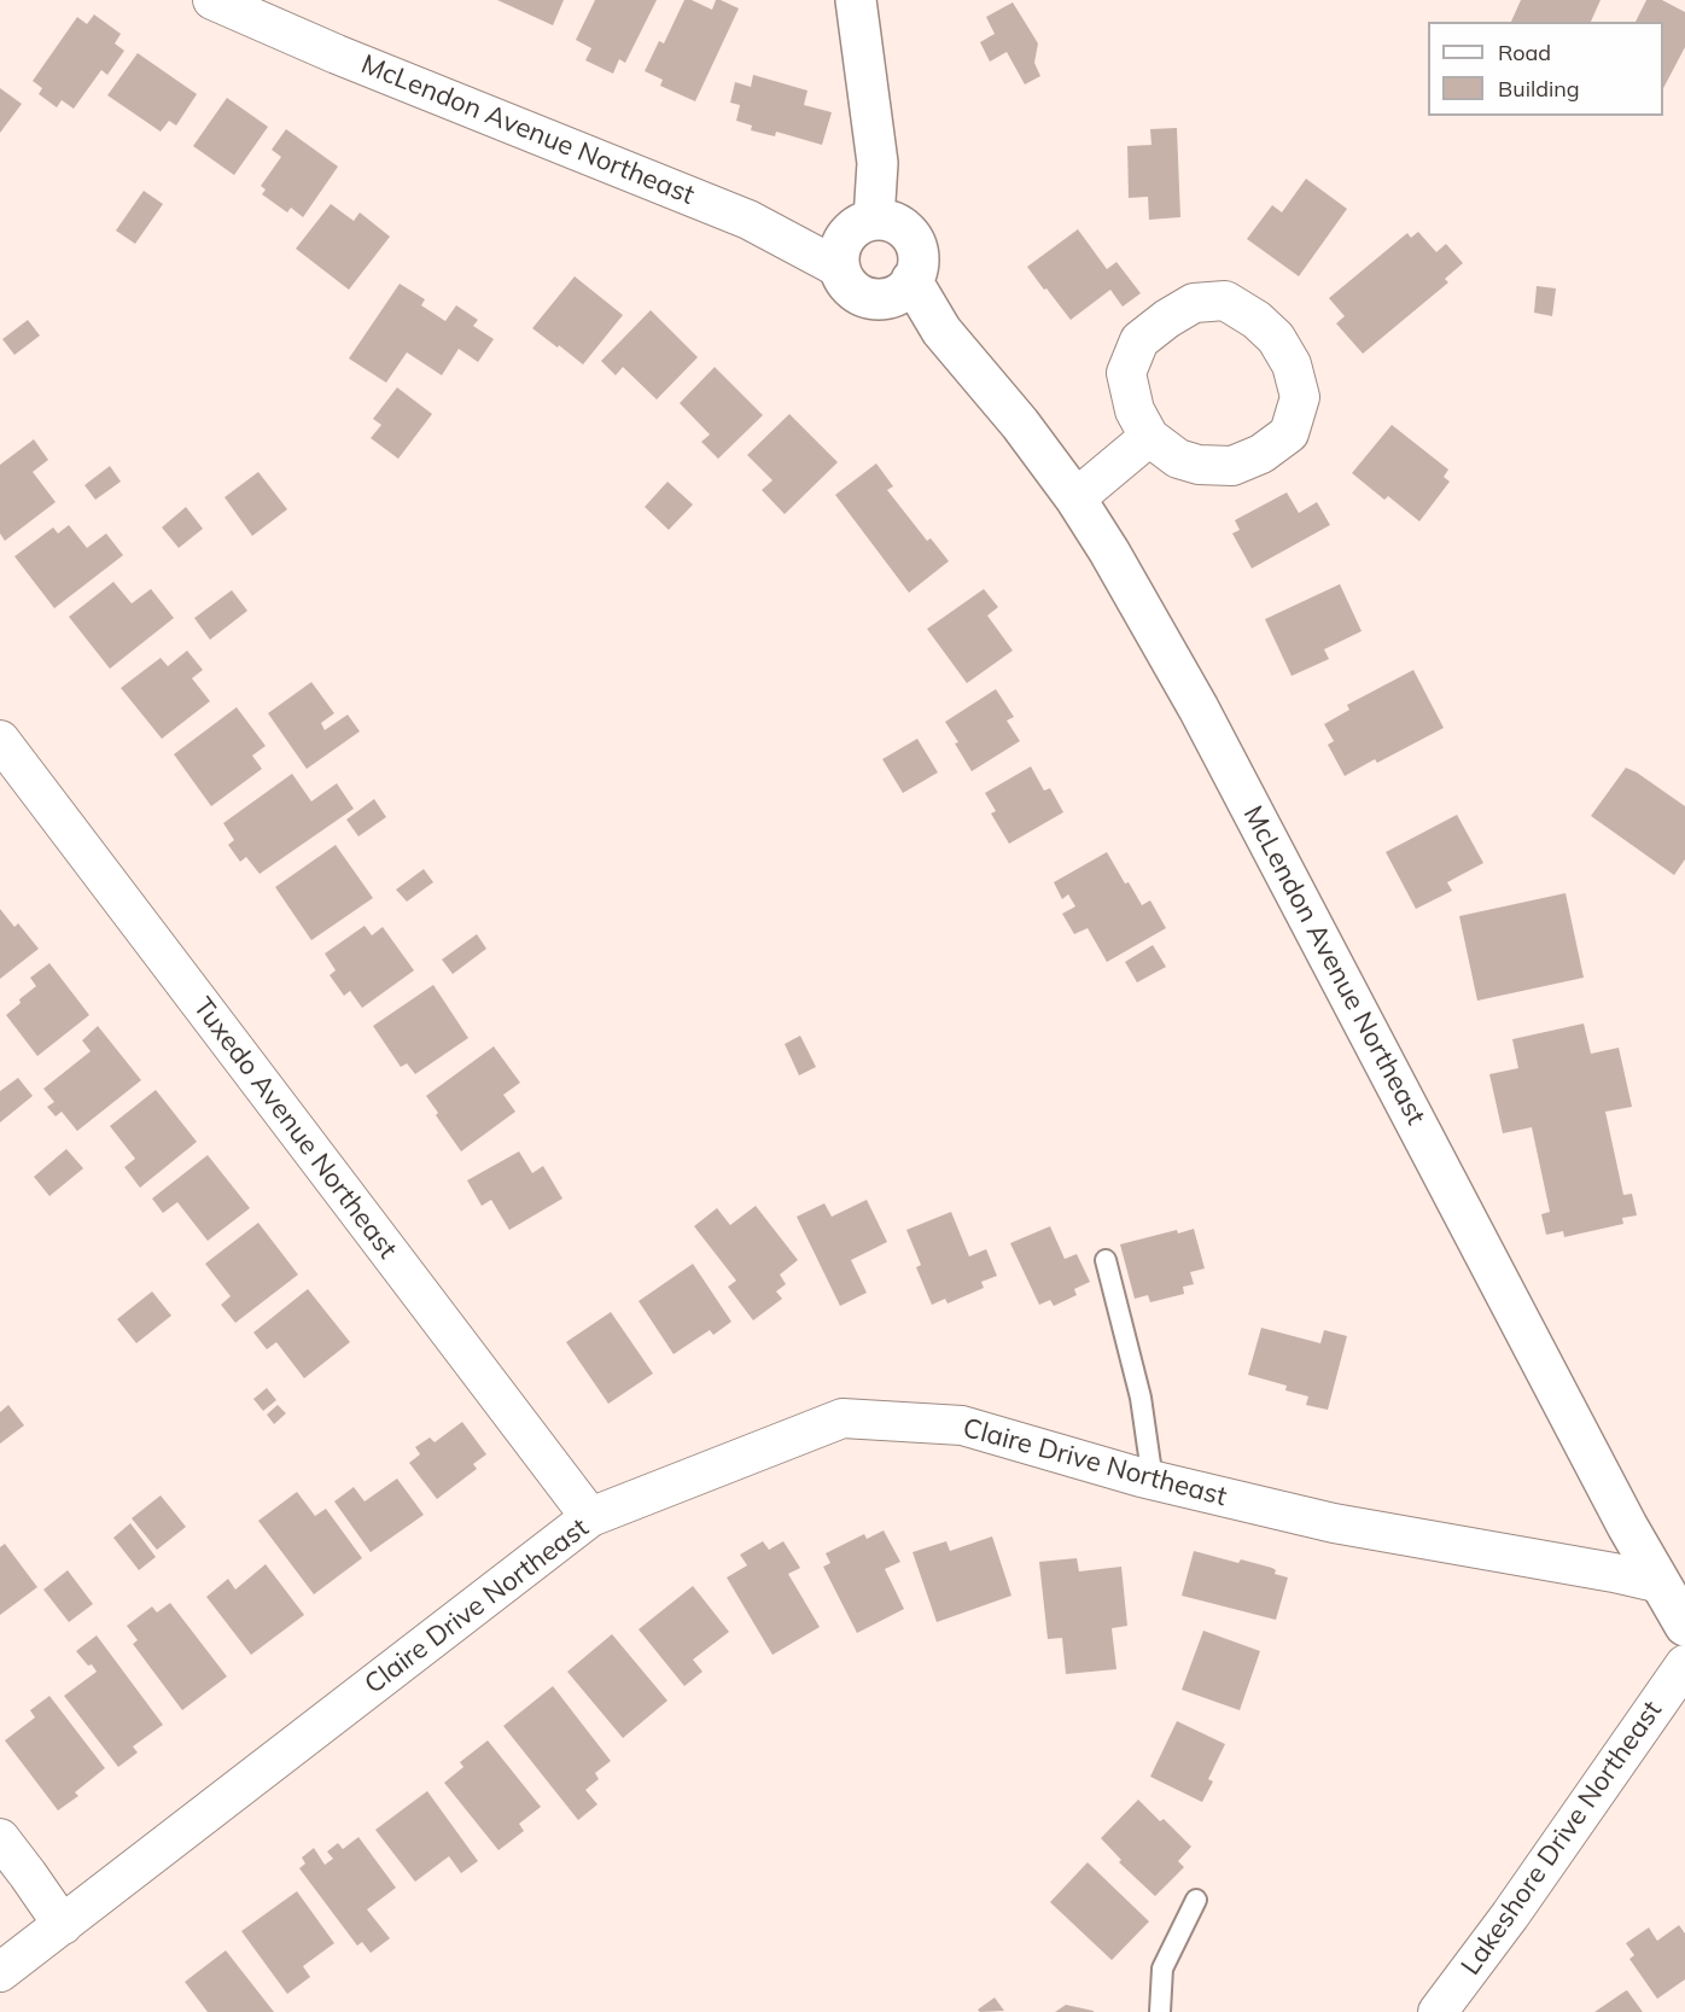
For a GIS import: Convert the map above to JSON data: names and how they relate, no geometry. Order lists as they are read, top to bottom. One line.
{"streets":{"street":["McLendon Avenue Northeast","Tuxedo Avenue Northeast","Claire Drive Northeast","Lakeshore Drive Northeast"]},"crossings":[["McLendon Avenue Northeast","Claire Drive Northeast"],["Tuxedo Avenue Northeast","Claire Drive Northeast"]],"legend":["Road","Building"]}
